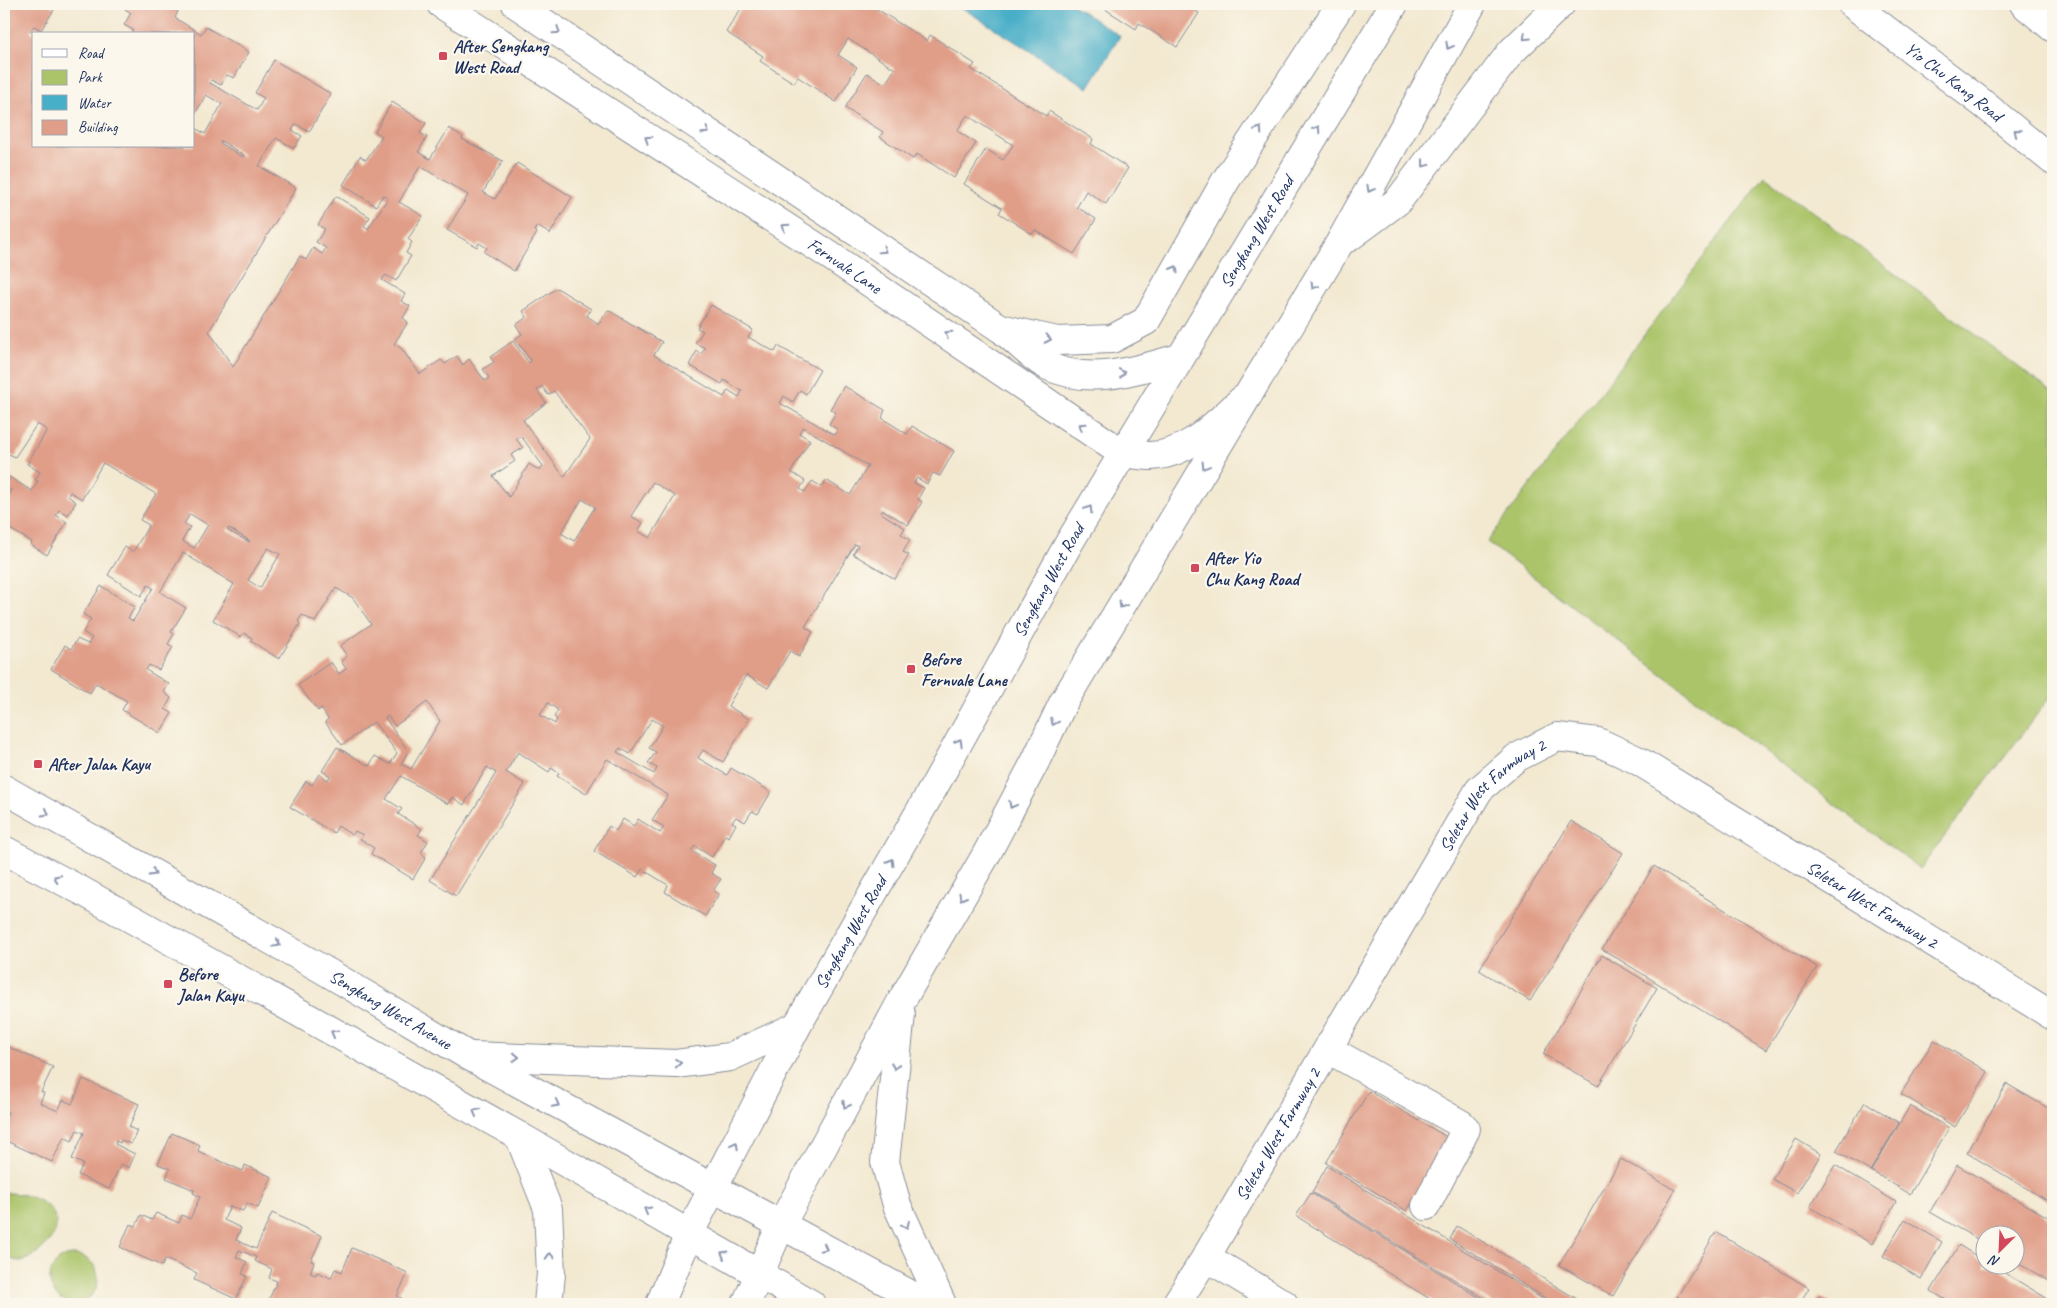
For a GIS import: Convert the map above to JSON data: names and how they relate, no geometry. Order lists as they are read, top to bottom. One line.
{"streets":{"main road":["Yio Chu Kang Road","Sengkang West Road","Fernvale Lane","Seletar West Farmway 2","Sengkang West Avenue"]},"crossings":[["Sengkang West Road","Fernvale Lane"],["Sengkang West Road","Sengkang West Avenue"]],"one_way":["Yio Chu Kang Road"],"places":{"transit":["After Sengkang West Road","After Yio Chu Kang Road","Before Fernvale Lane","After Jalan Kayu","Before Jalan Kayu"]},"legend":["Road","Park","Water","Building"],"north":"bottom left"}
